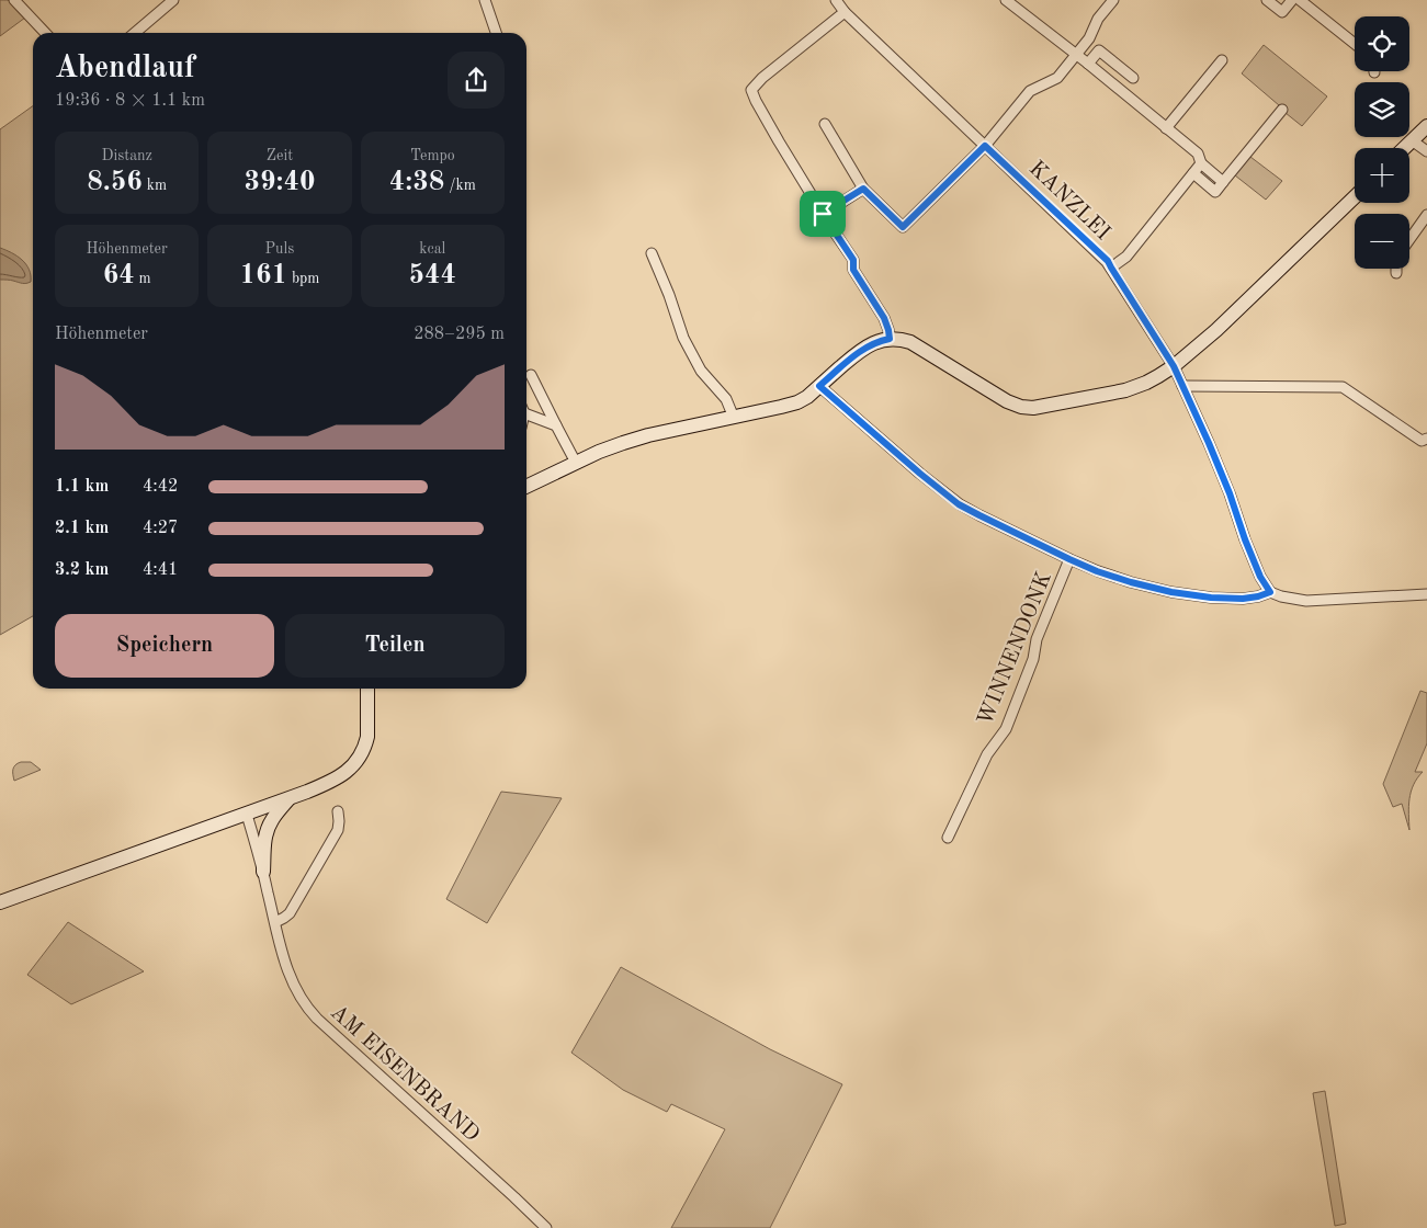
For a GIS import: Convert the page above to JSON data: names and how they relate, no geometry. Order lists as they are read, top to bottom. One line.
{"streets":{"street":["KANZLEI","WINNENDONK","AM EISENBRAND"]},"page":{"map_buttons":["+","−"],"heading":["Abendlauf","19:36 · 8 × 1.1 km"],"stats":[["Distanz","8.56 km"],["Zeit","39:40"],["Tempo","4:38 /km"],["Höhenmeter","64 m"],["Puls","161 bpm"],["kcal","544"]],"chart":["Höhenmeter","288–295 m"],"list":[{"name":"1.1 km","note":"4:42"},{"name":"2.1 km","note":"4:27"},{"name":"3.2 km","note":"4:41"}],"buttons":["Speichern","Teilen"]}}
